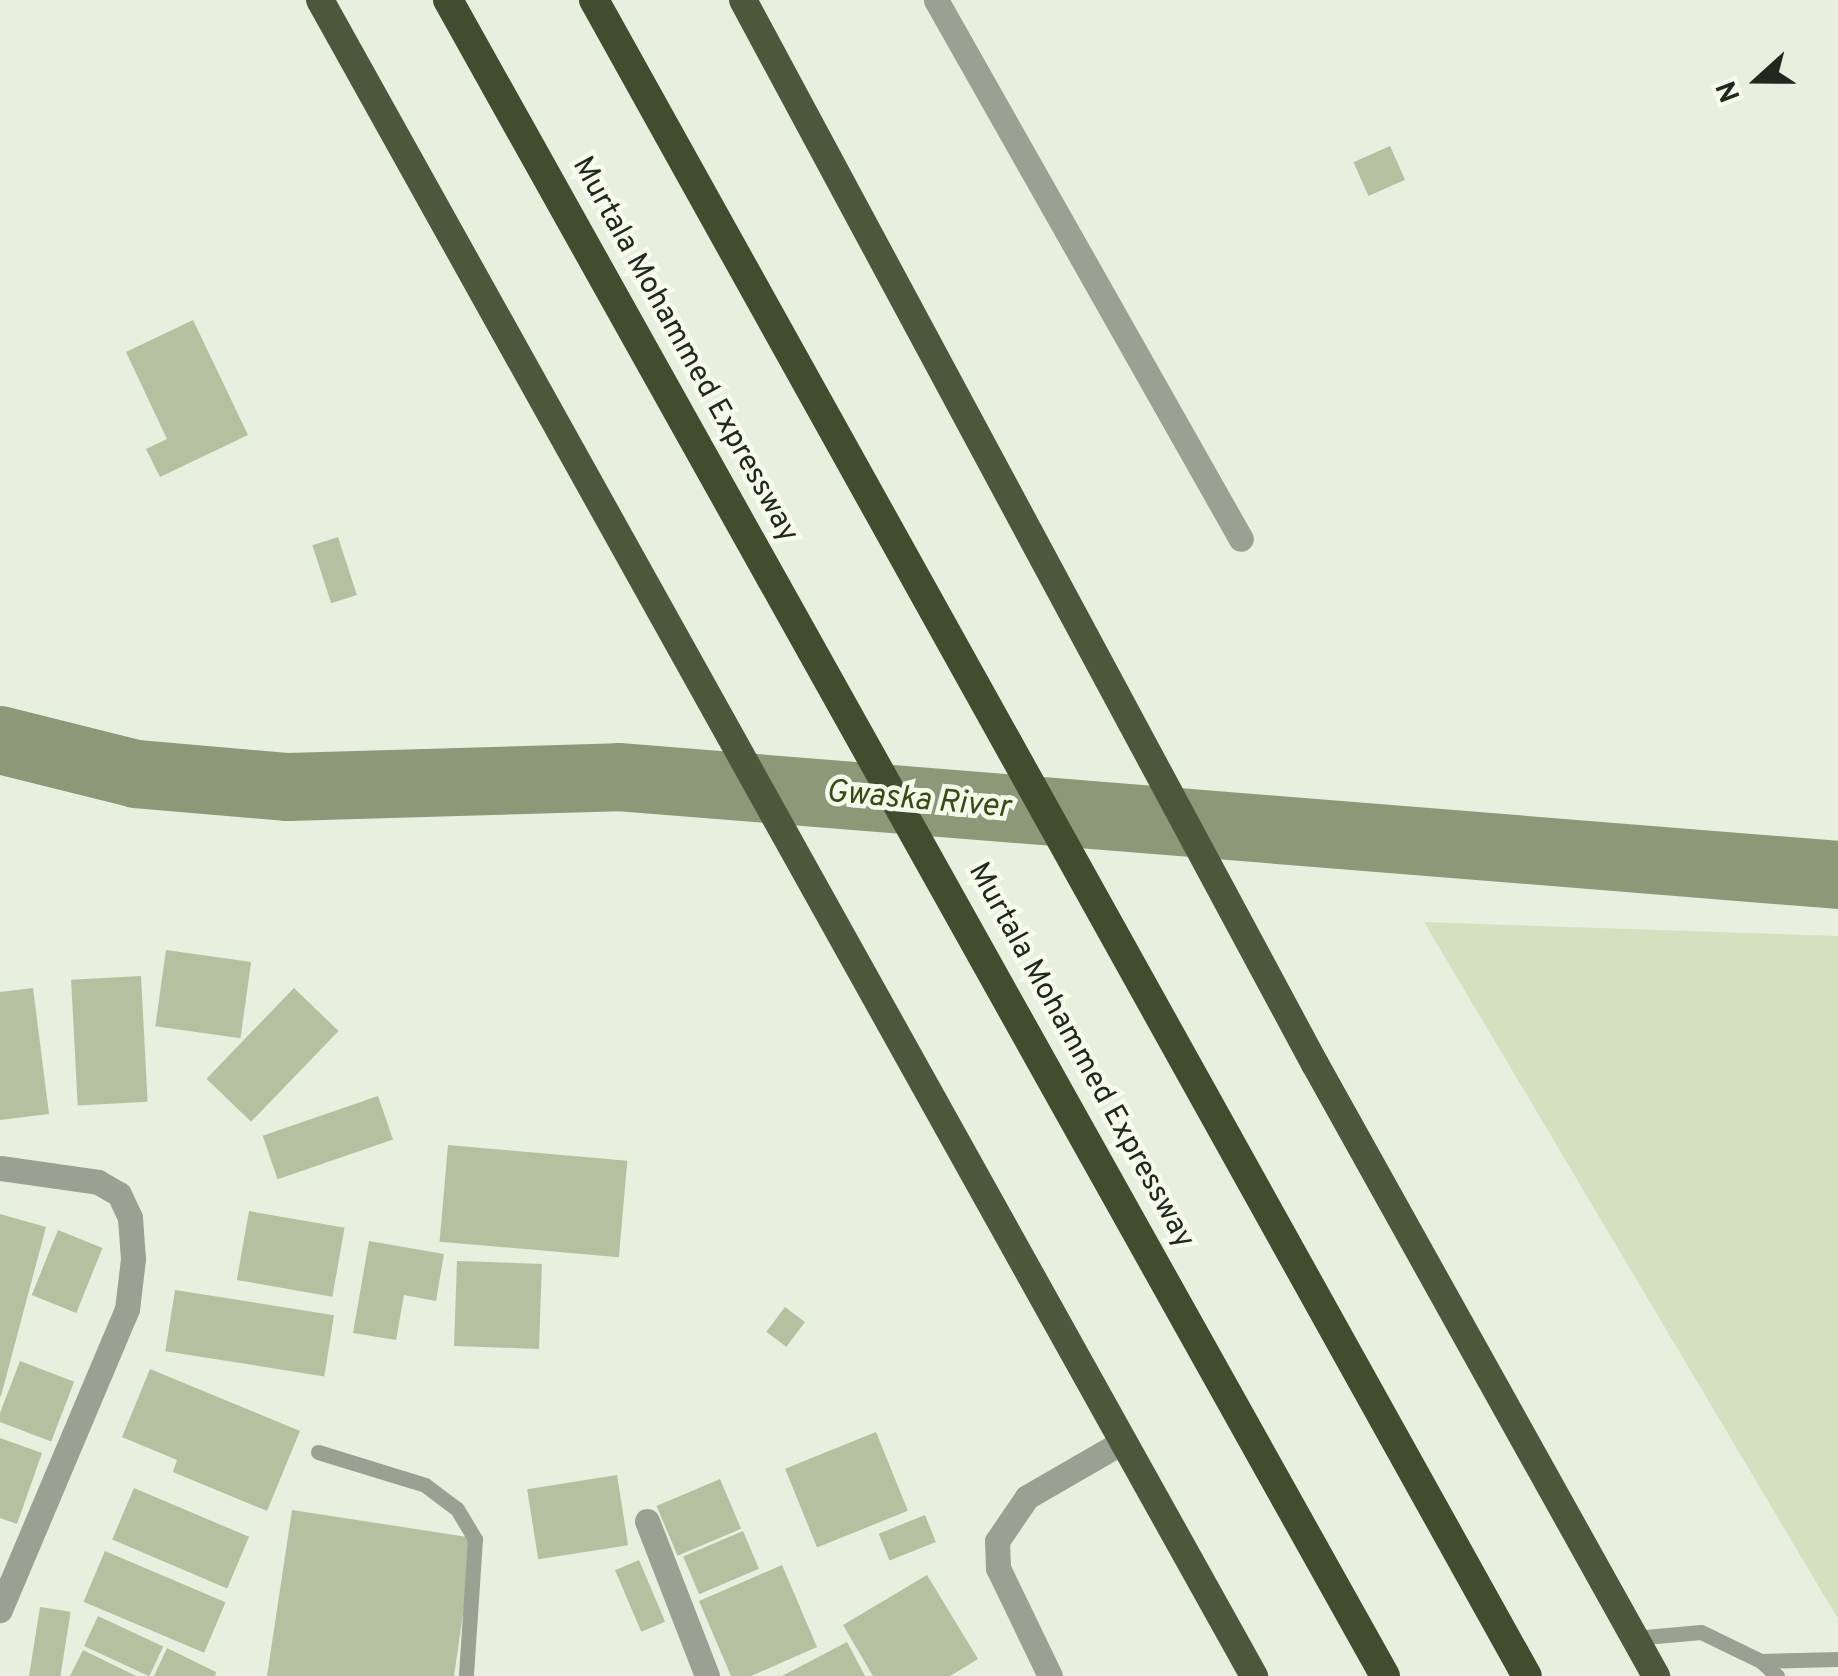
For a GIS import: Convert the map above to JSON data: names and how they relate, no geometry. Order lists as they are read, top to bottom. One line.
{"streets":{"highway":["Murtala Mohammed Expressway"]},"water":["Gwaska River"],"north":"left"}
